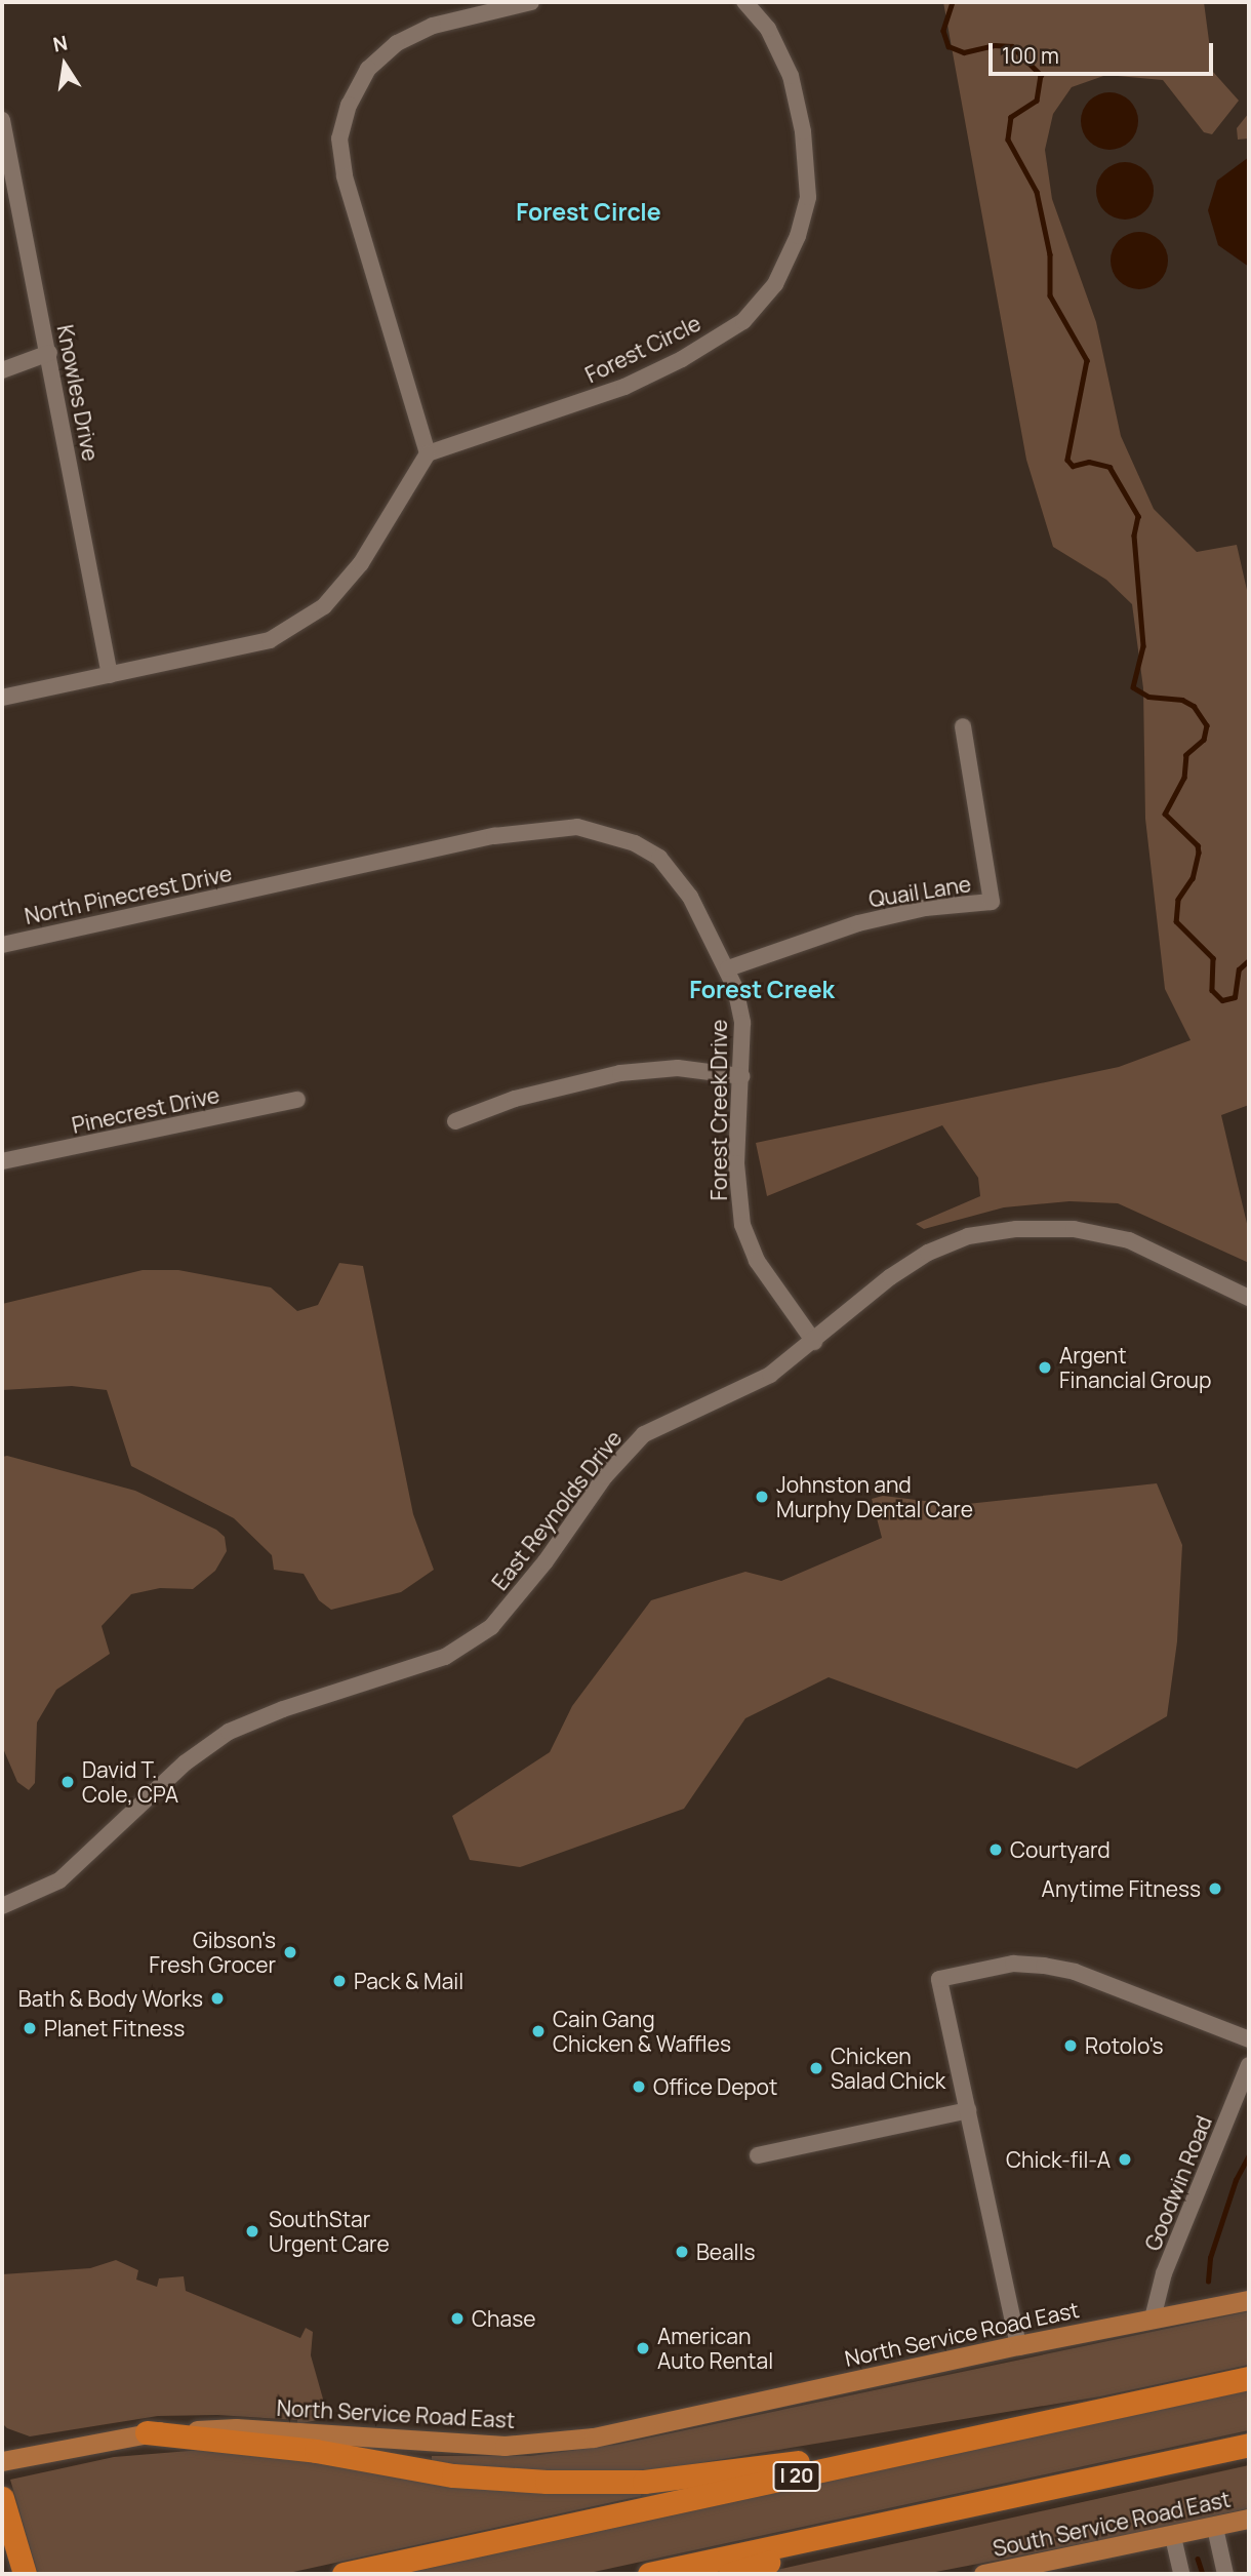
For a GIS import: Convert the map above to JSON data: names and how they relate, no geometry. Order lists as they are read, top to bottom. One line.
{"streets":{"highway":["I 20"],"main road":["North Service Road East","South Service Road East"],"street":["Forest Circle","Knowles Drive","Quail Lane","North Pinecrest Drive","Pinecrest Drive","Forest Creek Drive","East Reynolds Drive","Goodwin Road"]},"crossings":[["Quail Lane","Forest Creek Drive"],["North Pinecrest Drive","Forest Creek Drive"],["Forest Creek Drive","East Reynolds Drive"],["Goodwin Road","North Service Road East"]],"districts":["Forest Circle","Forest Creek"],"places":["Argent Financial Group","Johnston and Murphy Dental Care","David T. Cole, CPA","Courtyard","Anytime Fitness","Gibson's Fresh Grocer","Pack & Mail","Bath & Body Works","Planet Fitness","Cain Gang Chicken & Waffles","Rotolo's","Chicken Salad Chick","Office Depot","Chick-fil-A","SouthStar Urgent Care","Bealls","Chase","American Auto Rental"],"scale_bar":"100 m","north":"top"}
